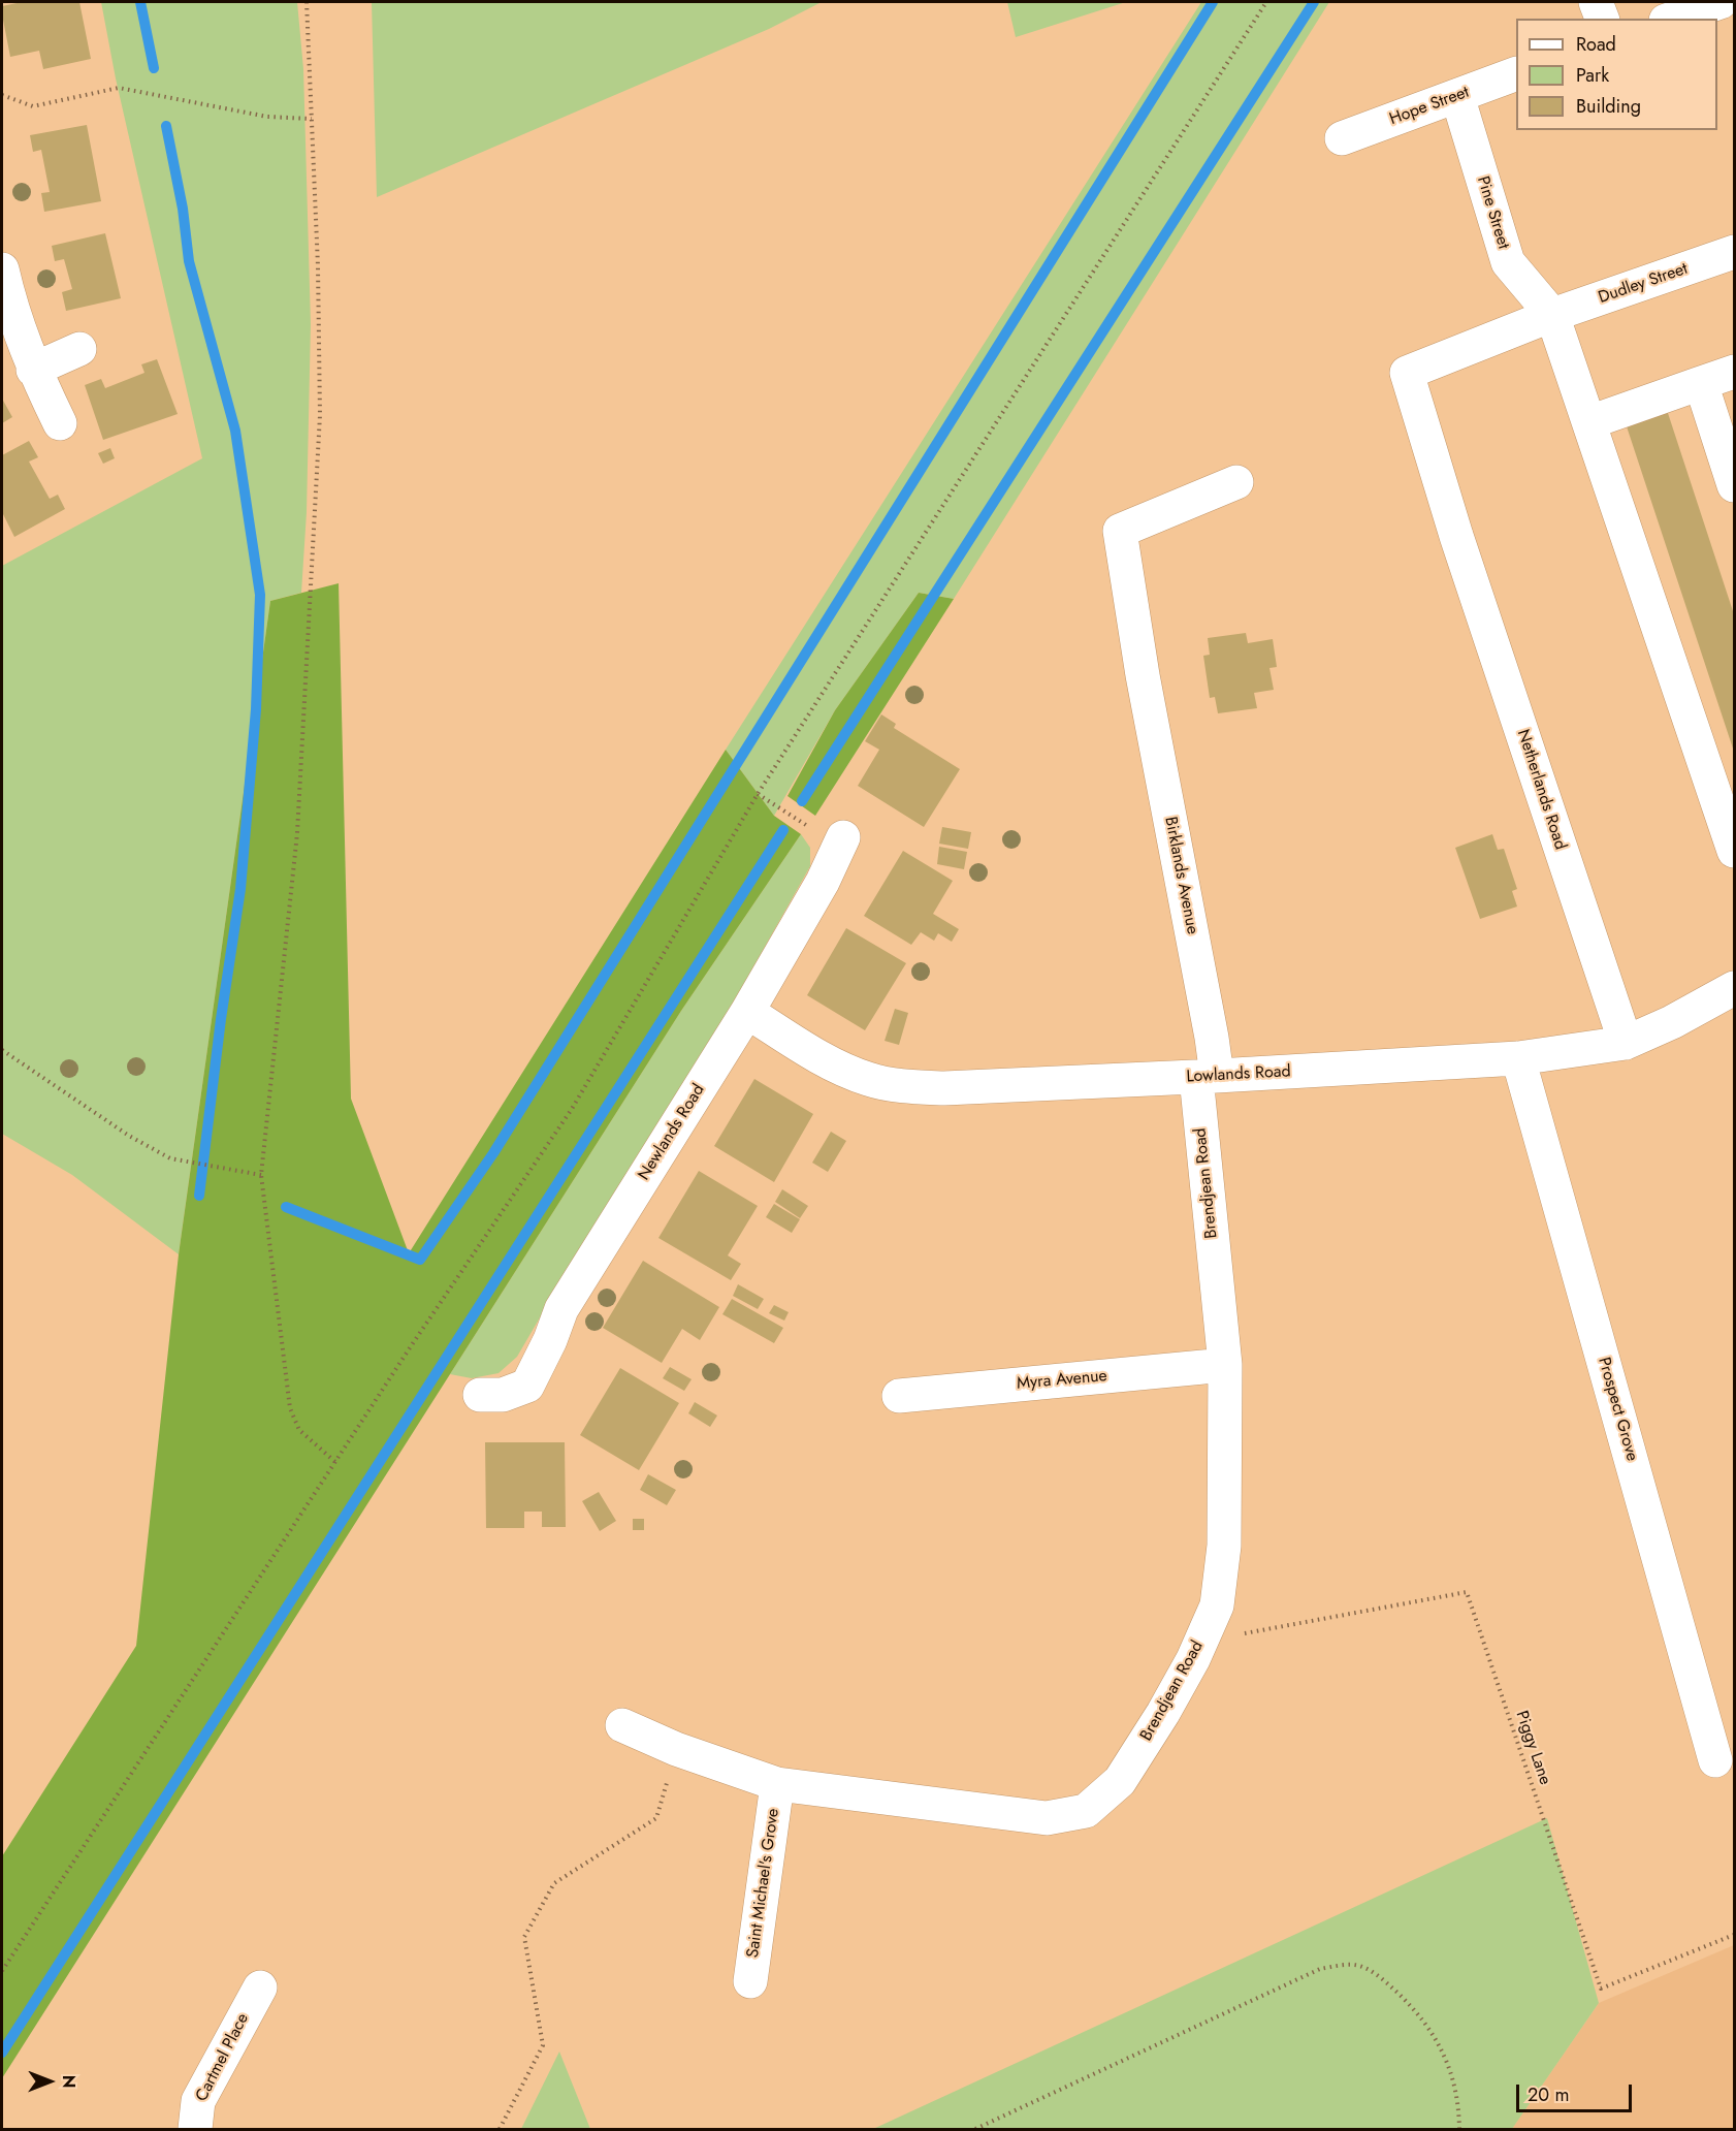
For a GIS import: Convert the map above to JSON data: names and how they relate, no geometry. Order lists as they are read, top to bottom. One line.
{"streets":{"street":["Hope Street","Pine Street","Dudley Street","Netherlands Road","Birklands Avenue","Lowlands Road","Newlands Road","Brendjean Road","Myra Avenue","Prospect Grove","Saint Michael's Grove","Cartmel Place"],"path":["Piggy Lane"]},"crossings":[["Hope Street","Pine Street"],["Pine Street","Dudley Street"],["Dudley Street","Netherlands Road"],["Netherlands Road","Lowlands Road"],["Birklands Avenue","Lowlands Road"],["Birklands Avenue","Brendjean Road"],["Lowlands Road","Newlands Road"],["Lowlands Road","Brendjean Road"],["Lowlands Road","Prospect Grove"],["Brendjean Road","Myra Avenue"],["Brendjean Road","Saint Michael's Grove"]],"legend":["Road","Park","Building"],"scale_bar":"20 m","north":"right"}
